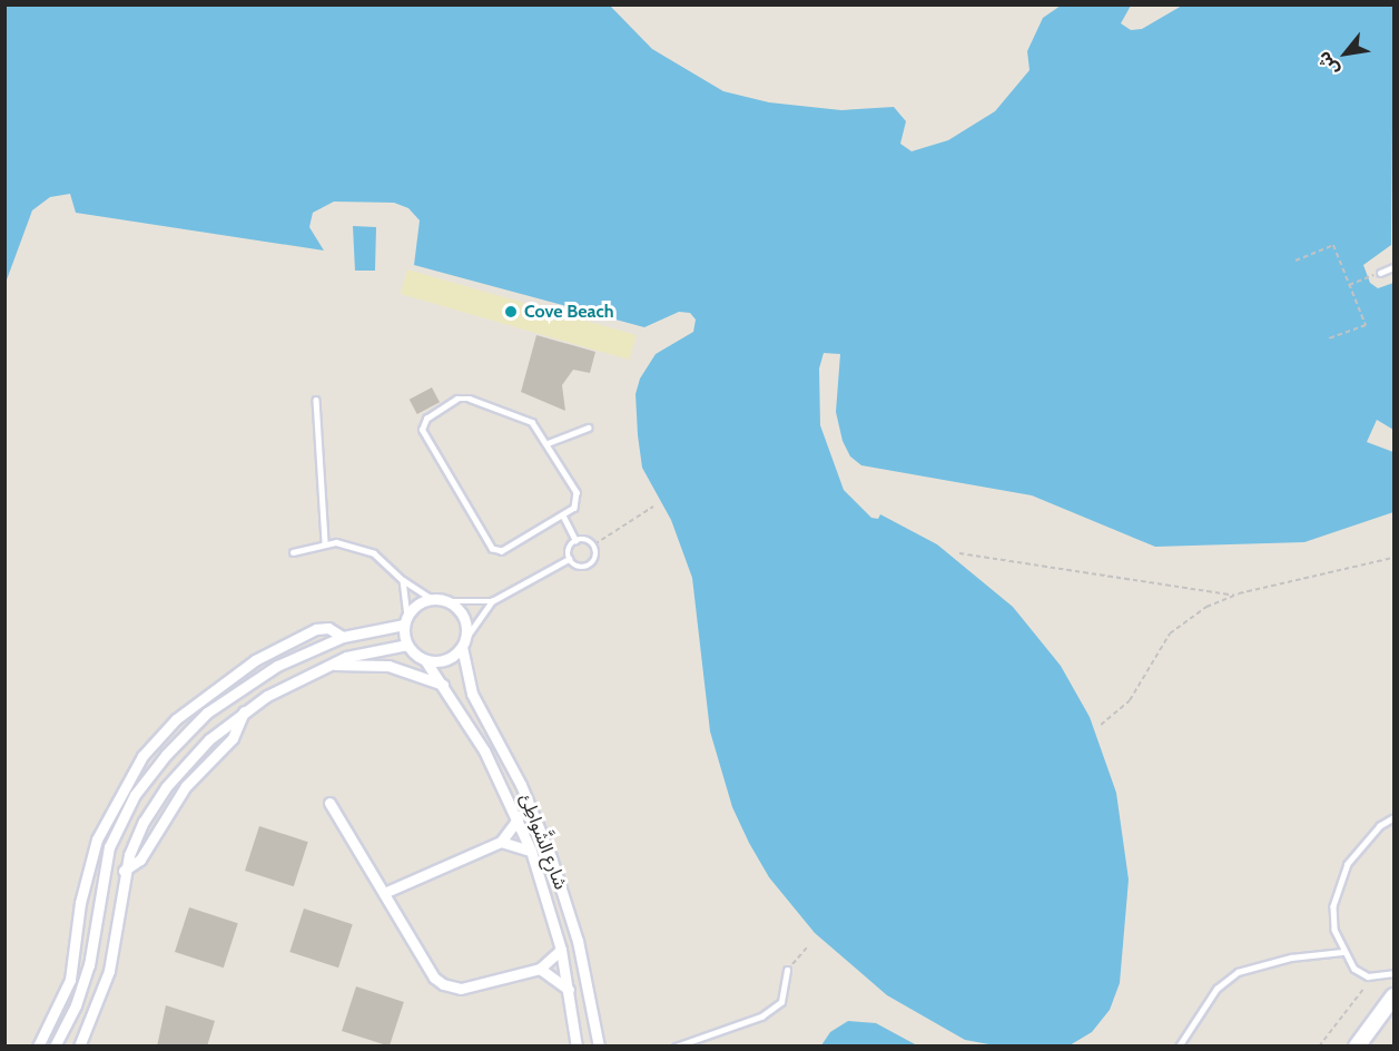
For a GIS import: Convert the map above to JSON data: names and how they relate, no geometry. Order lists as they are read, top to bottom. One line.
{"streets":{"street":["شارع الشَّواطِئ"]},"places":["Cove Beach"],"north":"bottom left"}
